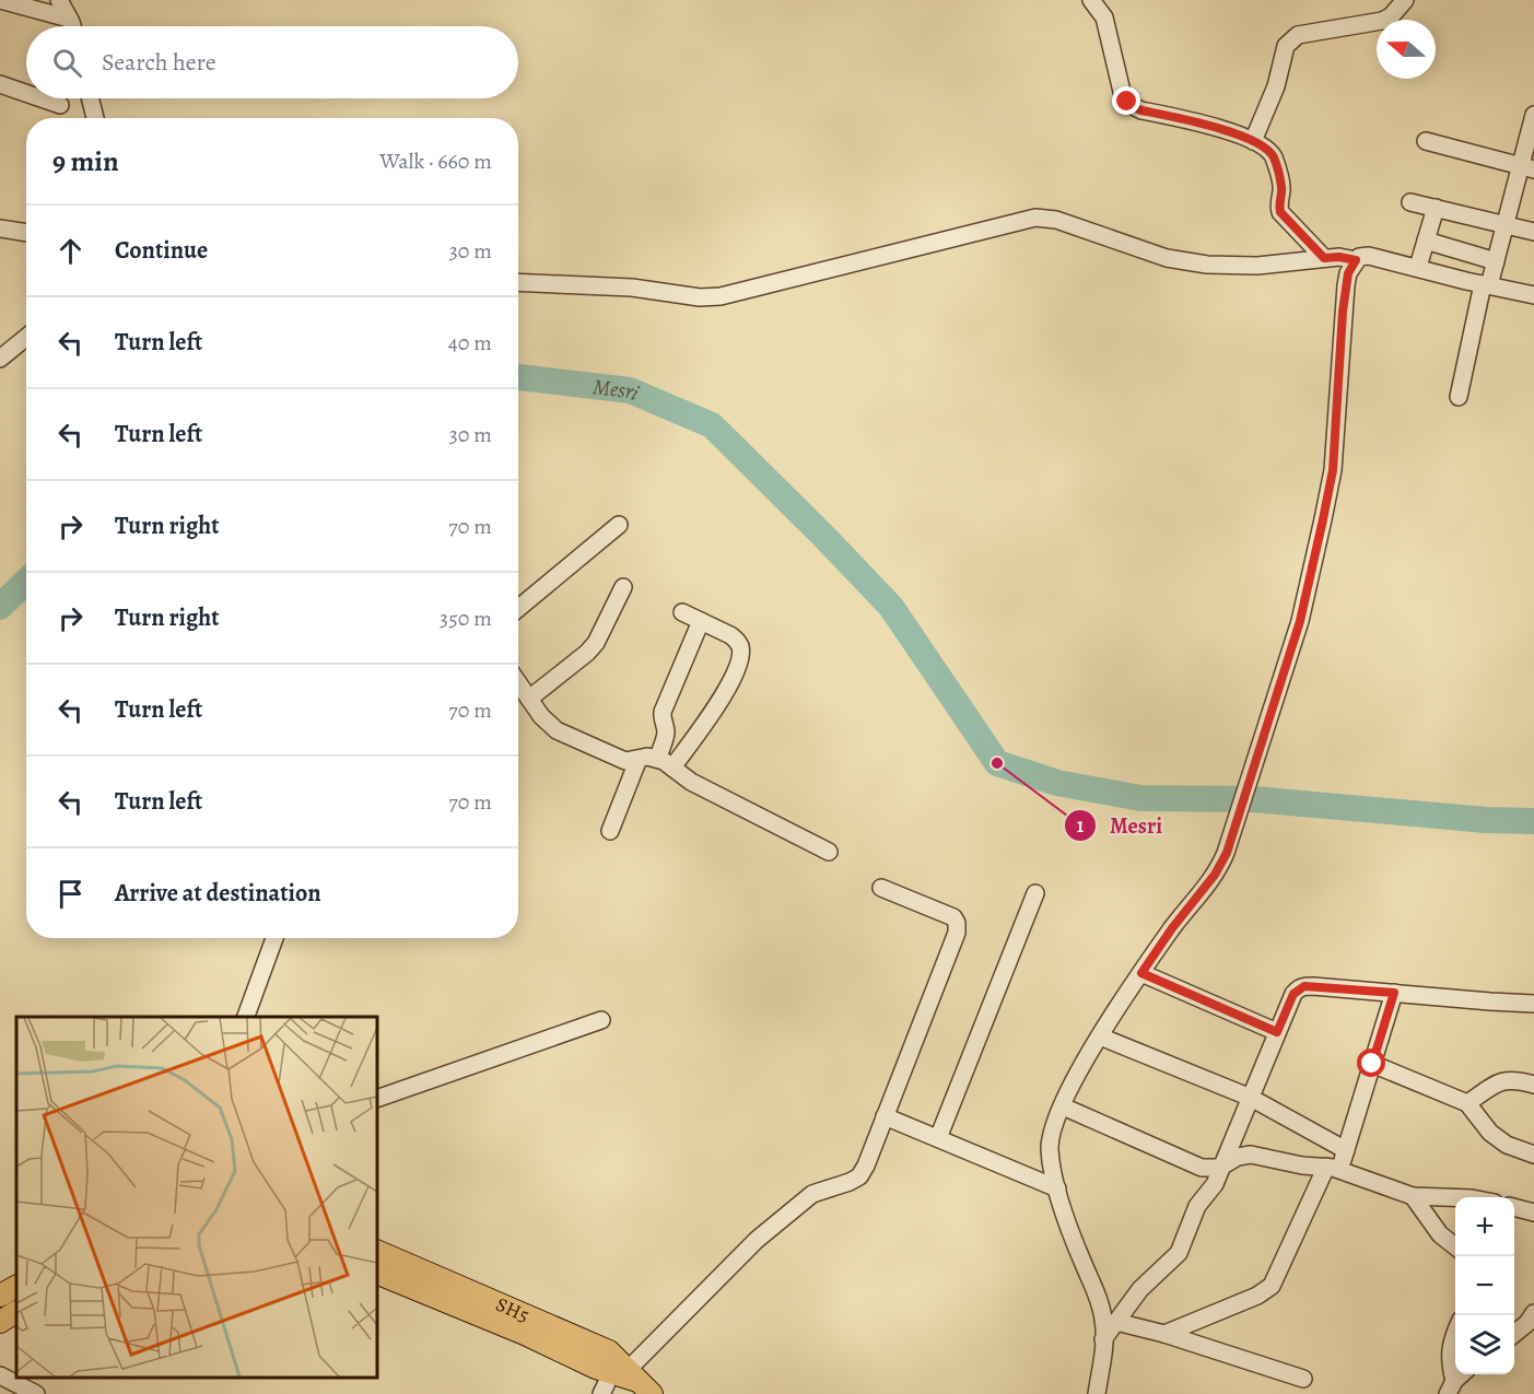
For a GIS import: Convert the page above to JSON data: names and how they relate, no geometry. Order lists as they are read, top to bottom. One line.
{"streets":{"main road":["SH5"]},"water":["Mesri"],"places":["Mesri"],"north":"left","page":{"search":"Search here","heading":["9 min","Walk · 660 m"],"list":[["Continue","30 m"],["Turn left","40 m"],["Turn left","30 m"],["Turn right","70 m"],["Turn right","350 m"],["Turn left","70 m"],["Turn left","70 m"],"Arrive at destination"],"map_buttons":["+","−"]}}
